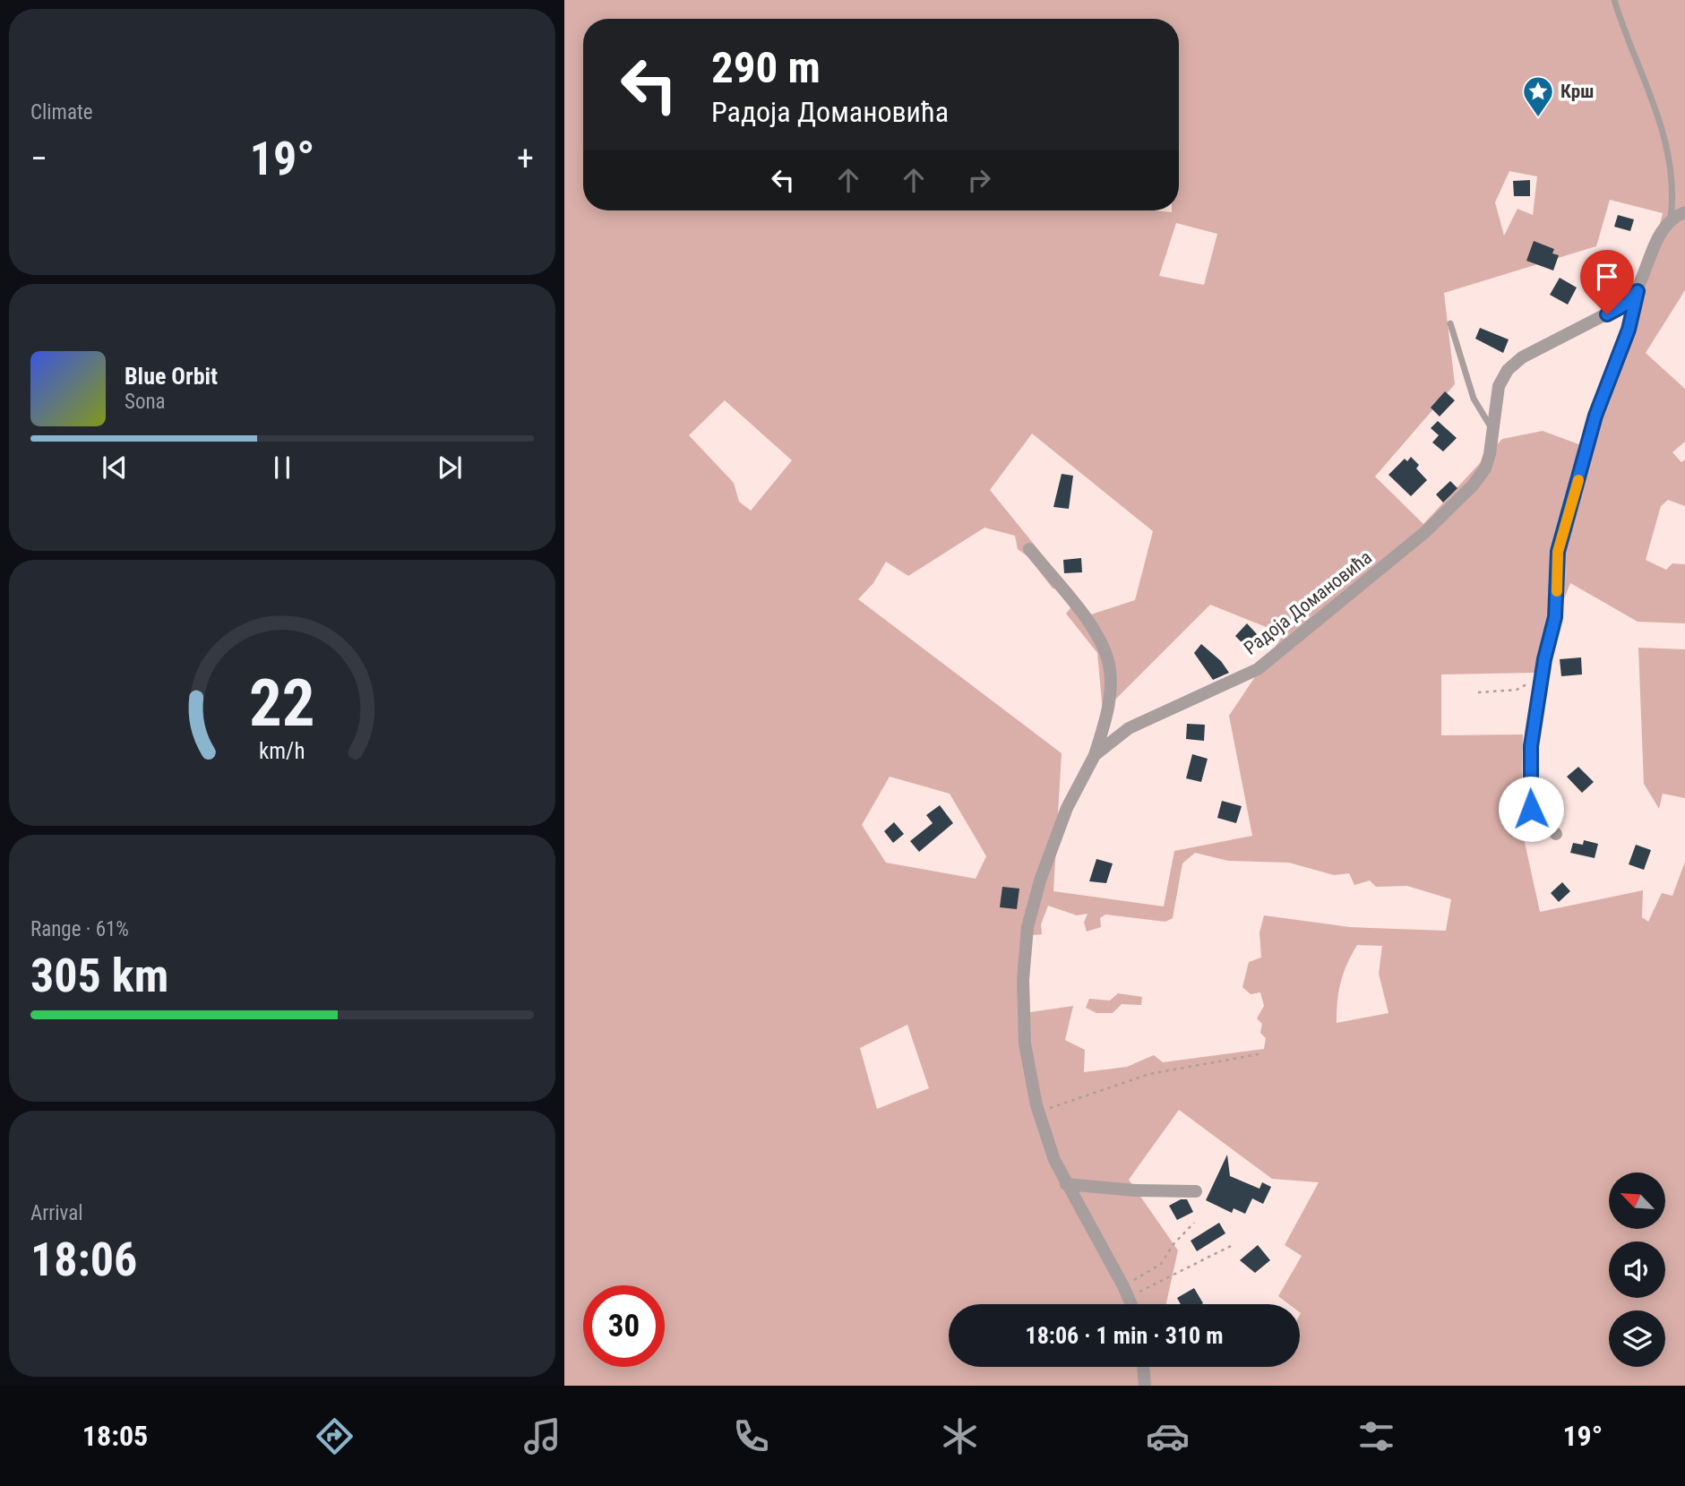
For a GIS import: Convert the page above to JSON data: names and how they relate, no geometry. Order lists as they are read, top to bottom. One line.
{"streets":{"street":["Радоја Домановића"]},"places":{"place":["Крш"]},"north":"top left","page":{"tile":["Climate",["Range · 61%","305 km"],["Arrival","18:06"]],"turn":["290 m","Радоја Домановића"],"heat":["−","19°","+"],"song":["Blue Orbit","Sona"],"limit":"30","trip":"18:06 · 1 min · 310 m","tabs":["18:05","19°"],"gauge":["22","km/h"]}}
